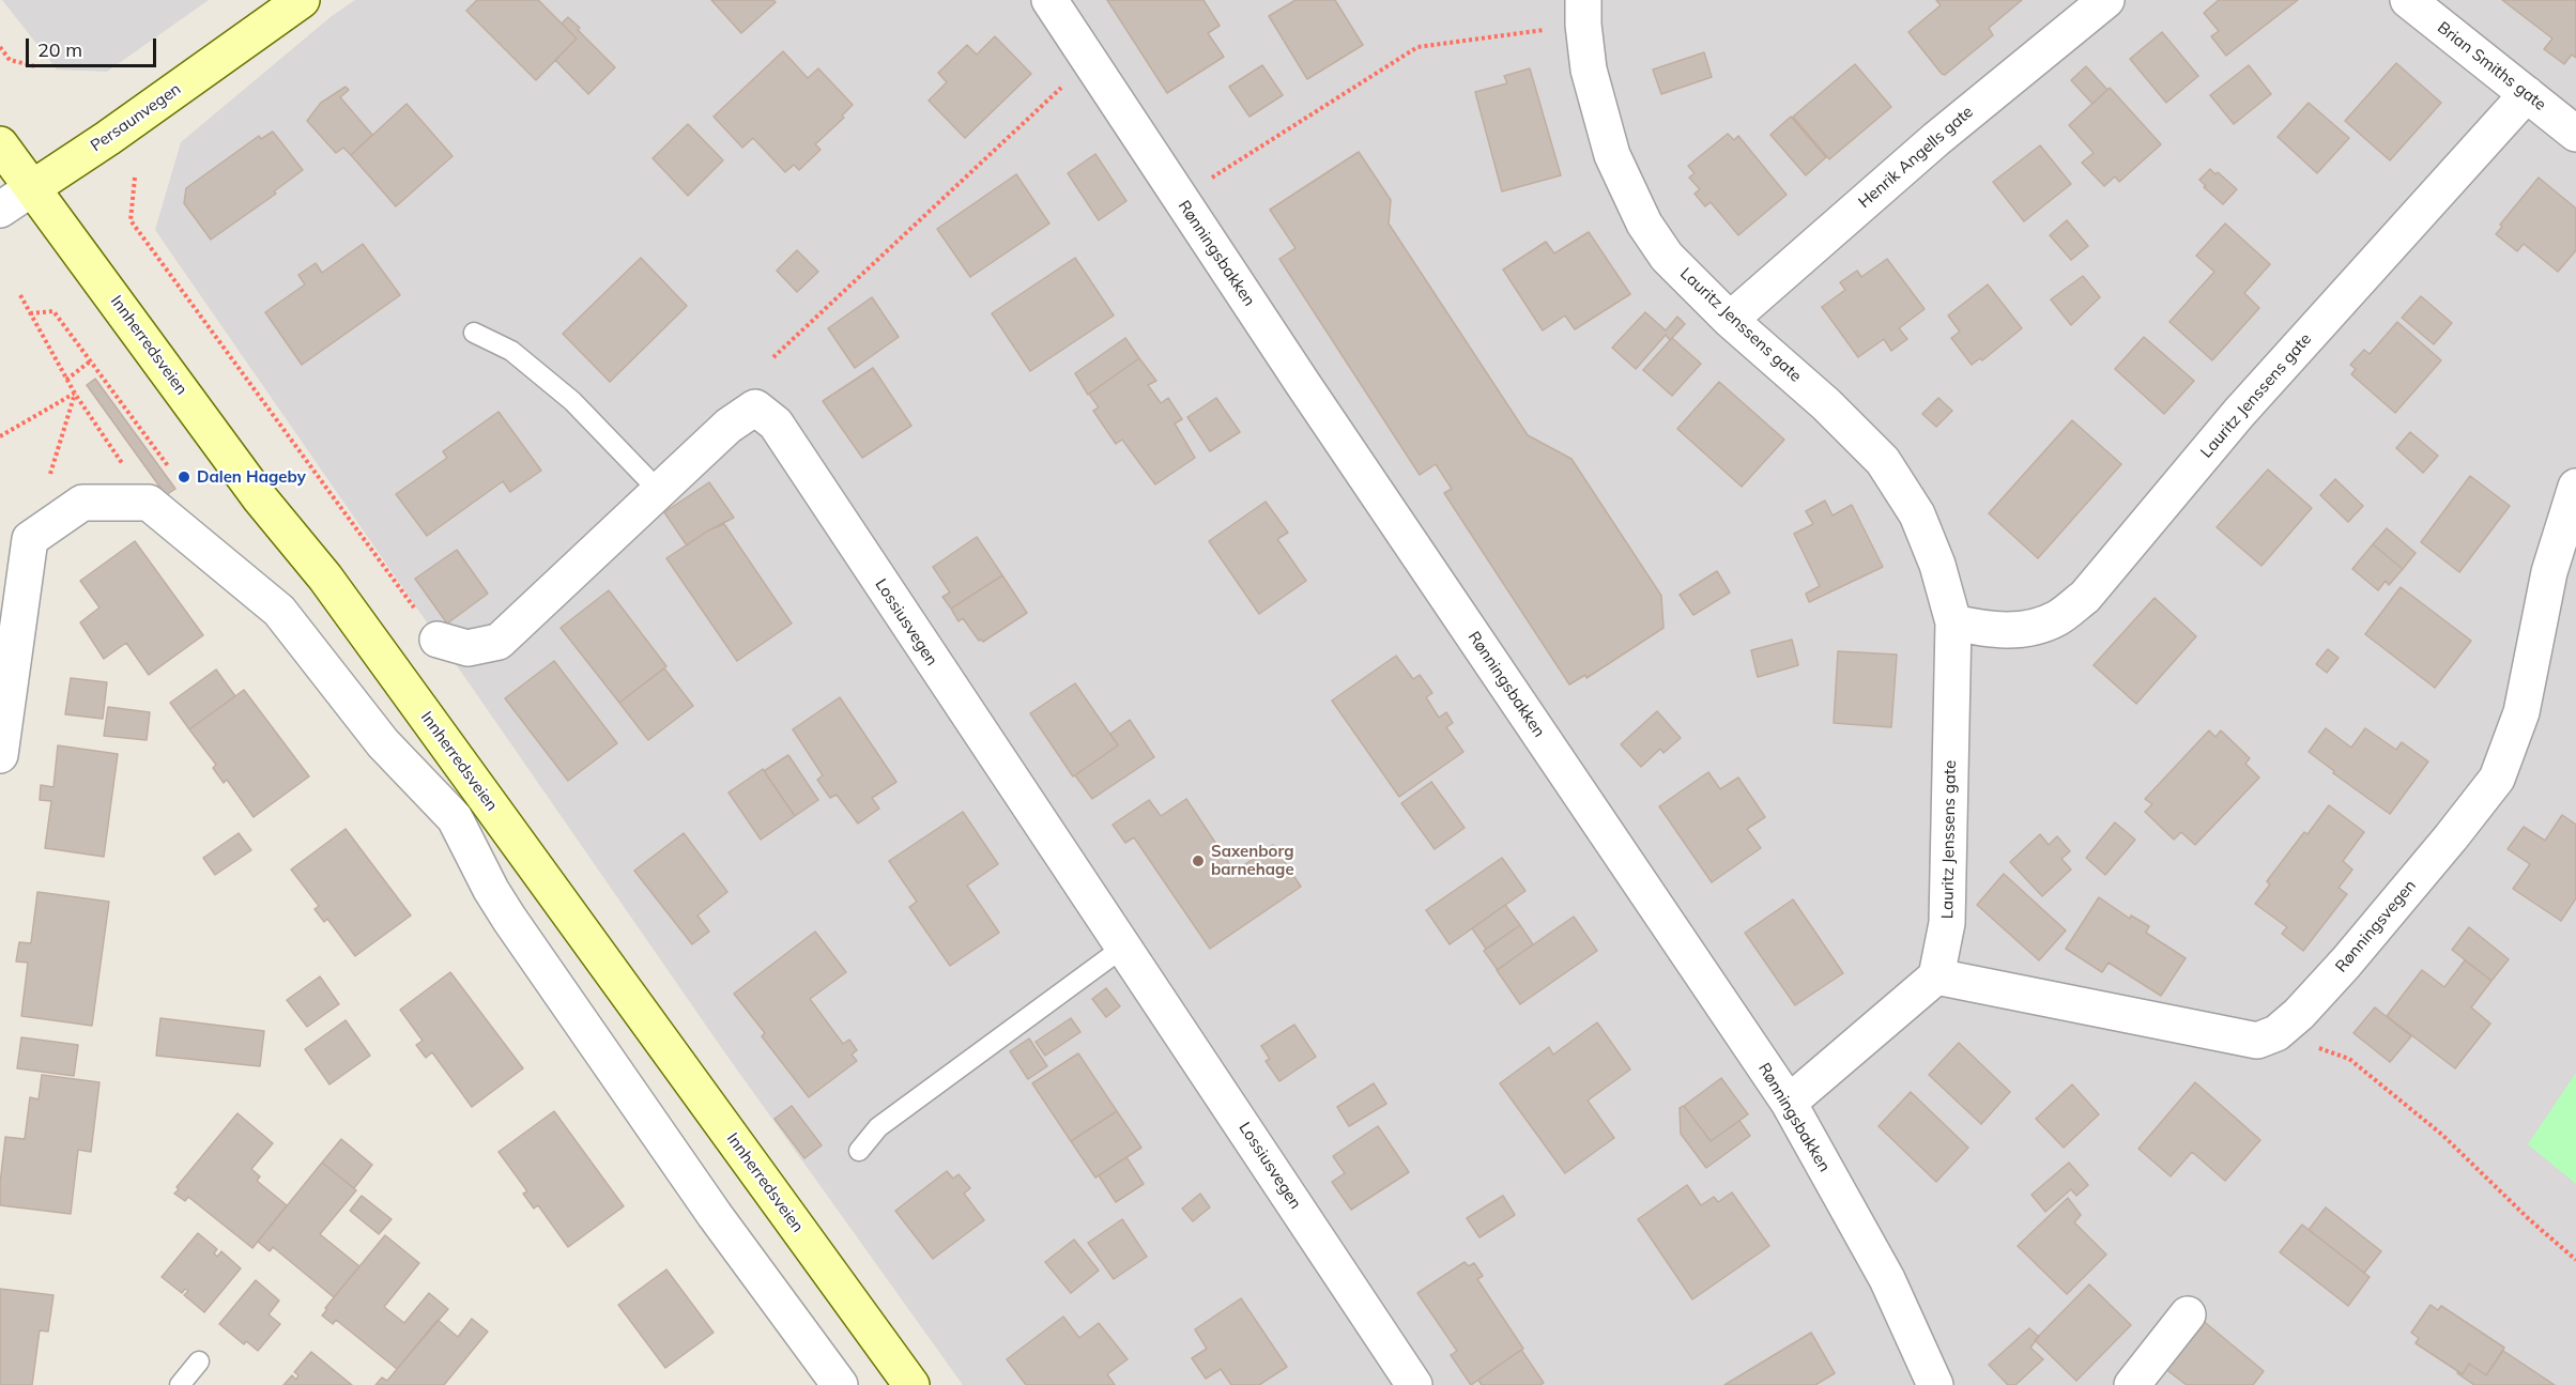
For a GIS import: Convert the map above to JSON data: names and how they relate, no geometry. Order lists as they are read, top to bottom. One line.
{"streets":{"main road":["Persaunvegen","Innherredsveien"],"street":["Brian Smiths gate","Henrik Angells gate","Rønningsbakken","Lauritz Jenssens gate","Lossiusvegen","Rønningsvegen"]},"crossings":[["Brian Smiths gate","Lauritz Jenssens gate"],["Persaunvegen","Innherredsveien"],["Henrik Angells gate","Lauritz Jenssens gate"]],"places":["Dalen Hageby","Saxenborg barnehage"],"scale_bar":"20 m"}
